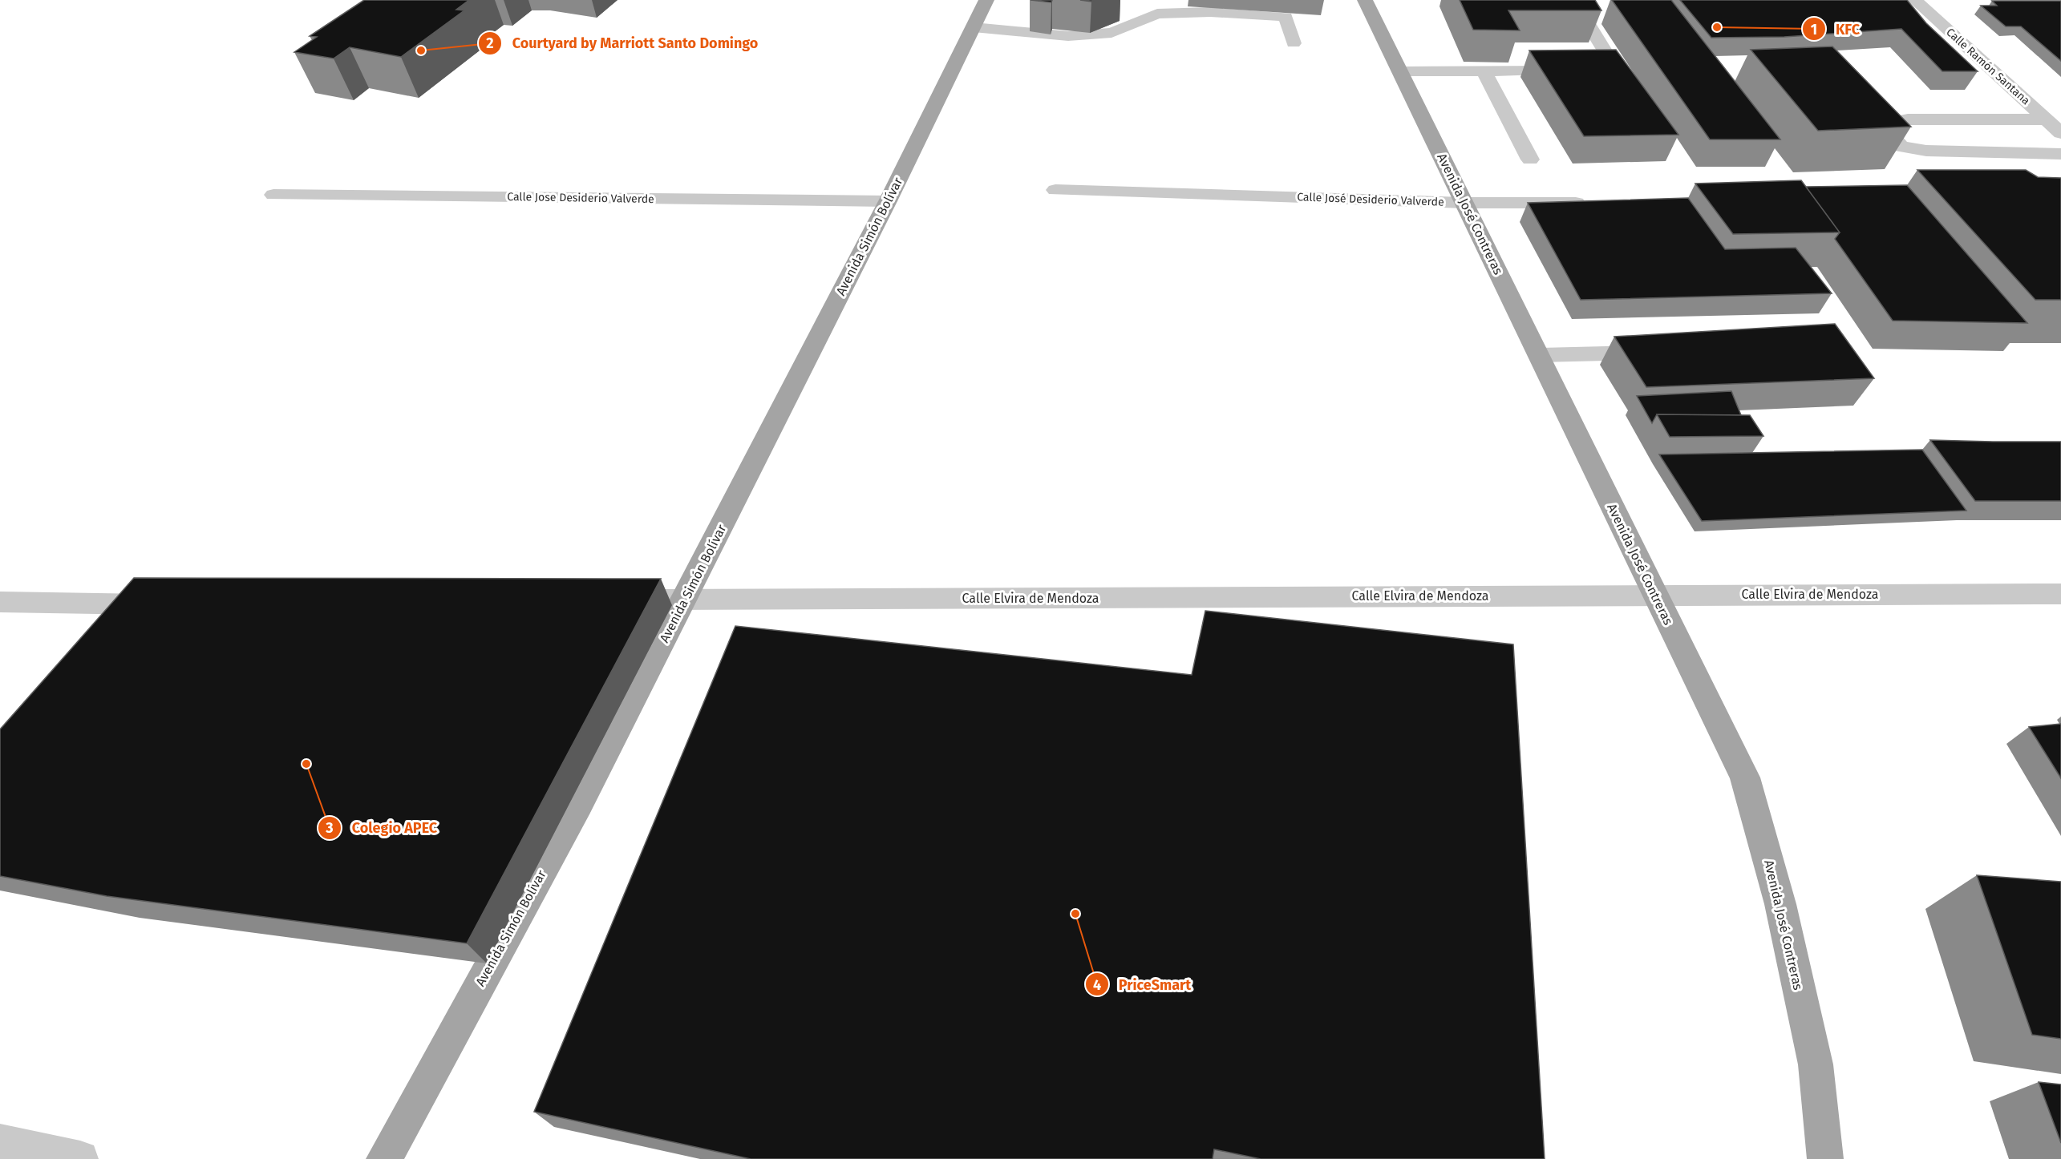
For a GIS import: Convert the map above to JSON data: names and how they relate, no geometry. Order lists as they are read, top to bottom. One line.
{"streets":{"main road":["Avenida José Contreras","Avenida Simón Bolívar"],"street":["Calle Ramón Santana","Calle Jose Desiderio Valverde","Calle José Desiderio Valverde","Calle Elvira de Mendoza"]},"crossings":[["Calle Jose Desiderio Valverde","Avenida Simón Bolívar"],["Calle José Desiderio Valverde","Avenida José Contreras"],["Avenida José Contreras","Calle Elvira de Mendoza"],["Avenida Simón Bolívar","Calle Elvira de Mendoza"]],"places":["KFC","Courtyard by Marriott Santo Domingo","Colegio APEC","PriceSmart"]}
